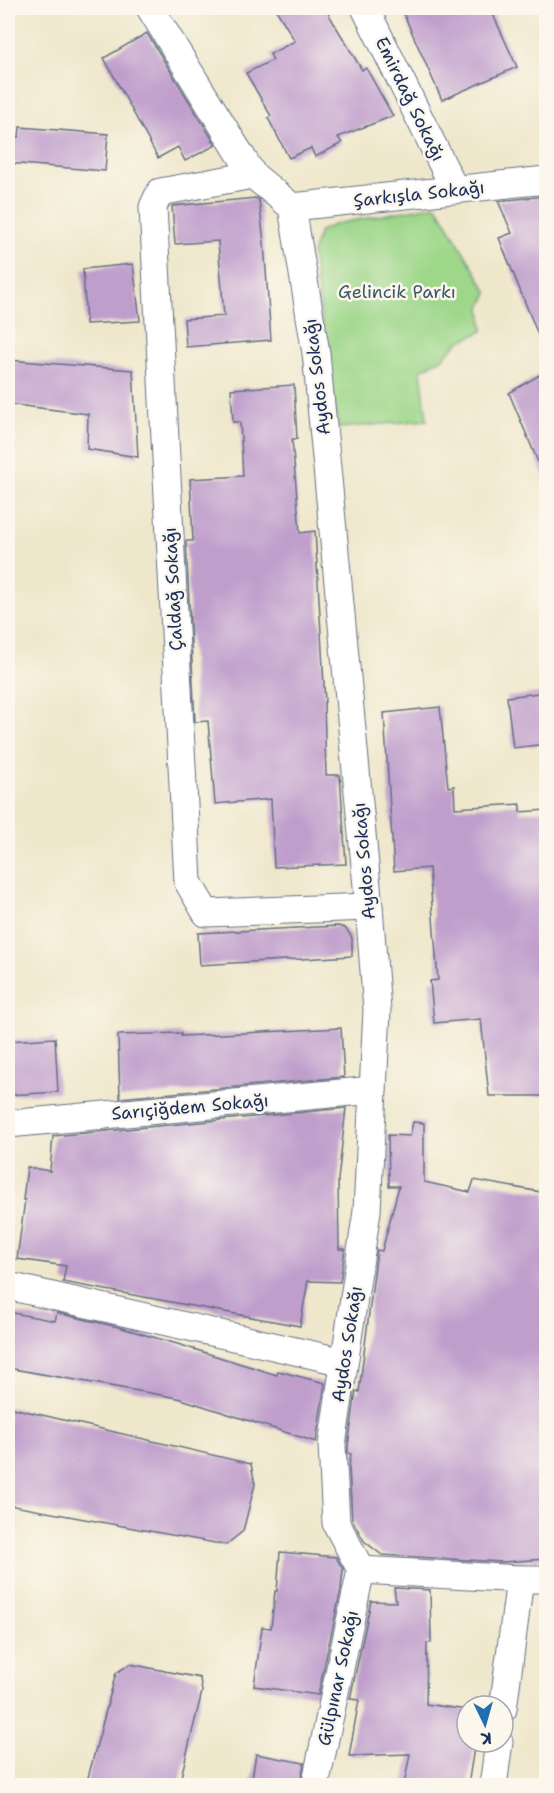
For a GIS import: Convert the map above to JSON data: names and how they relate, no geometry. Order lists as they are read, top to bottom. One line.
{"streets":{"street":["Emirdağ Sokağı","Şarkışla Sokağı","Aydos Sokağı","Çaldağ Sokağı","Sarıçiğdem Sokağı","Gülpınar Sokağı"]},"crossings":[["Emirdağ Sokağı","Şarkışla Sokağı"],["Şarkışla Sokağı","Aydos Sokağı"],["Aydos Sokağı","Çaldağ Sokağı"],["Aydos Sokağı","Sarıçiğdem Sokağı"],["Aydos Sokağı","Gülpınar Sokağı"]],"parks":["Gelincik Parkı"],"north":"bottom"}
